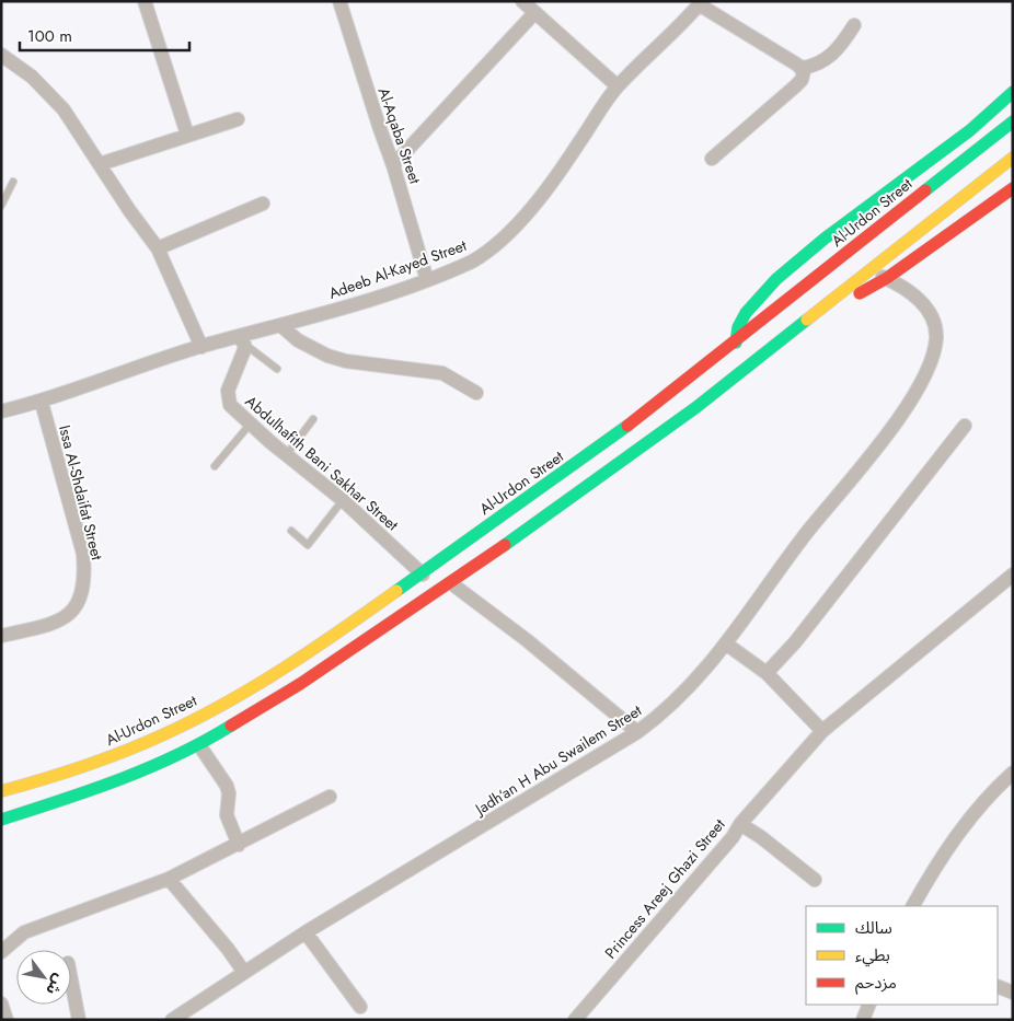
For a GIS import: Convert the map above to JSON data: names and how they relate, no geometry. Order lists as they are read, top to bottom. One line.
{"streets":{"highway":["Al-Urdon Street"],"street":["Al-Aqaba Street","Adeeb Al-Kayed Street","Abdulhafith Bani Sakhar Street","Issa Al-Shdaifat Street","Jadh‘an H Abu Swailem Street","Princess Areej Ghazi Street"]},"crossings":[["Al-Aqaba Street","Adeeb Al-Kayed Street"],["Al-Urdon Street","Abdulhafith Bani Sakhar Street"],["Adeeb Al-Kayed Street","Abdulhafith Bani Sakhar Street"],["Adeeb Al-Kayed Street","Issa Al-Shdaifat Street"]],"legend":["سالك","بطيء","مزدحم"],"scale_bar":"100 m","north":"bottom right"}
